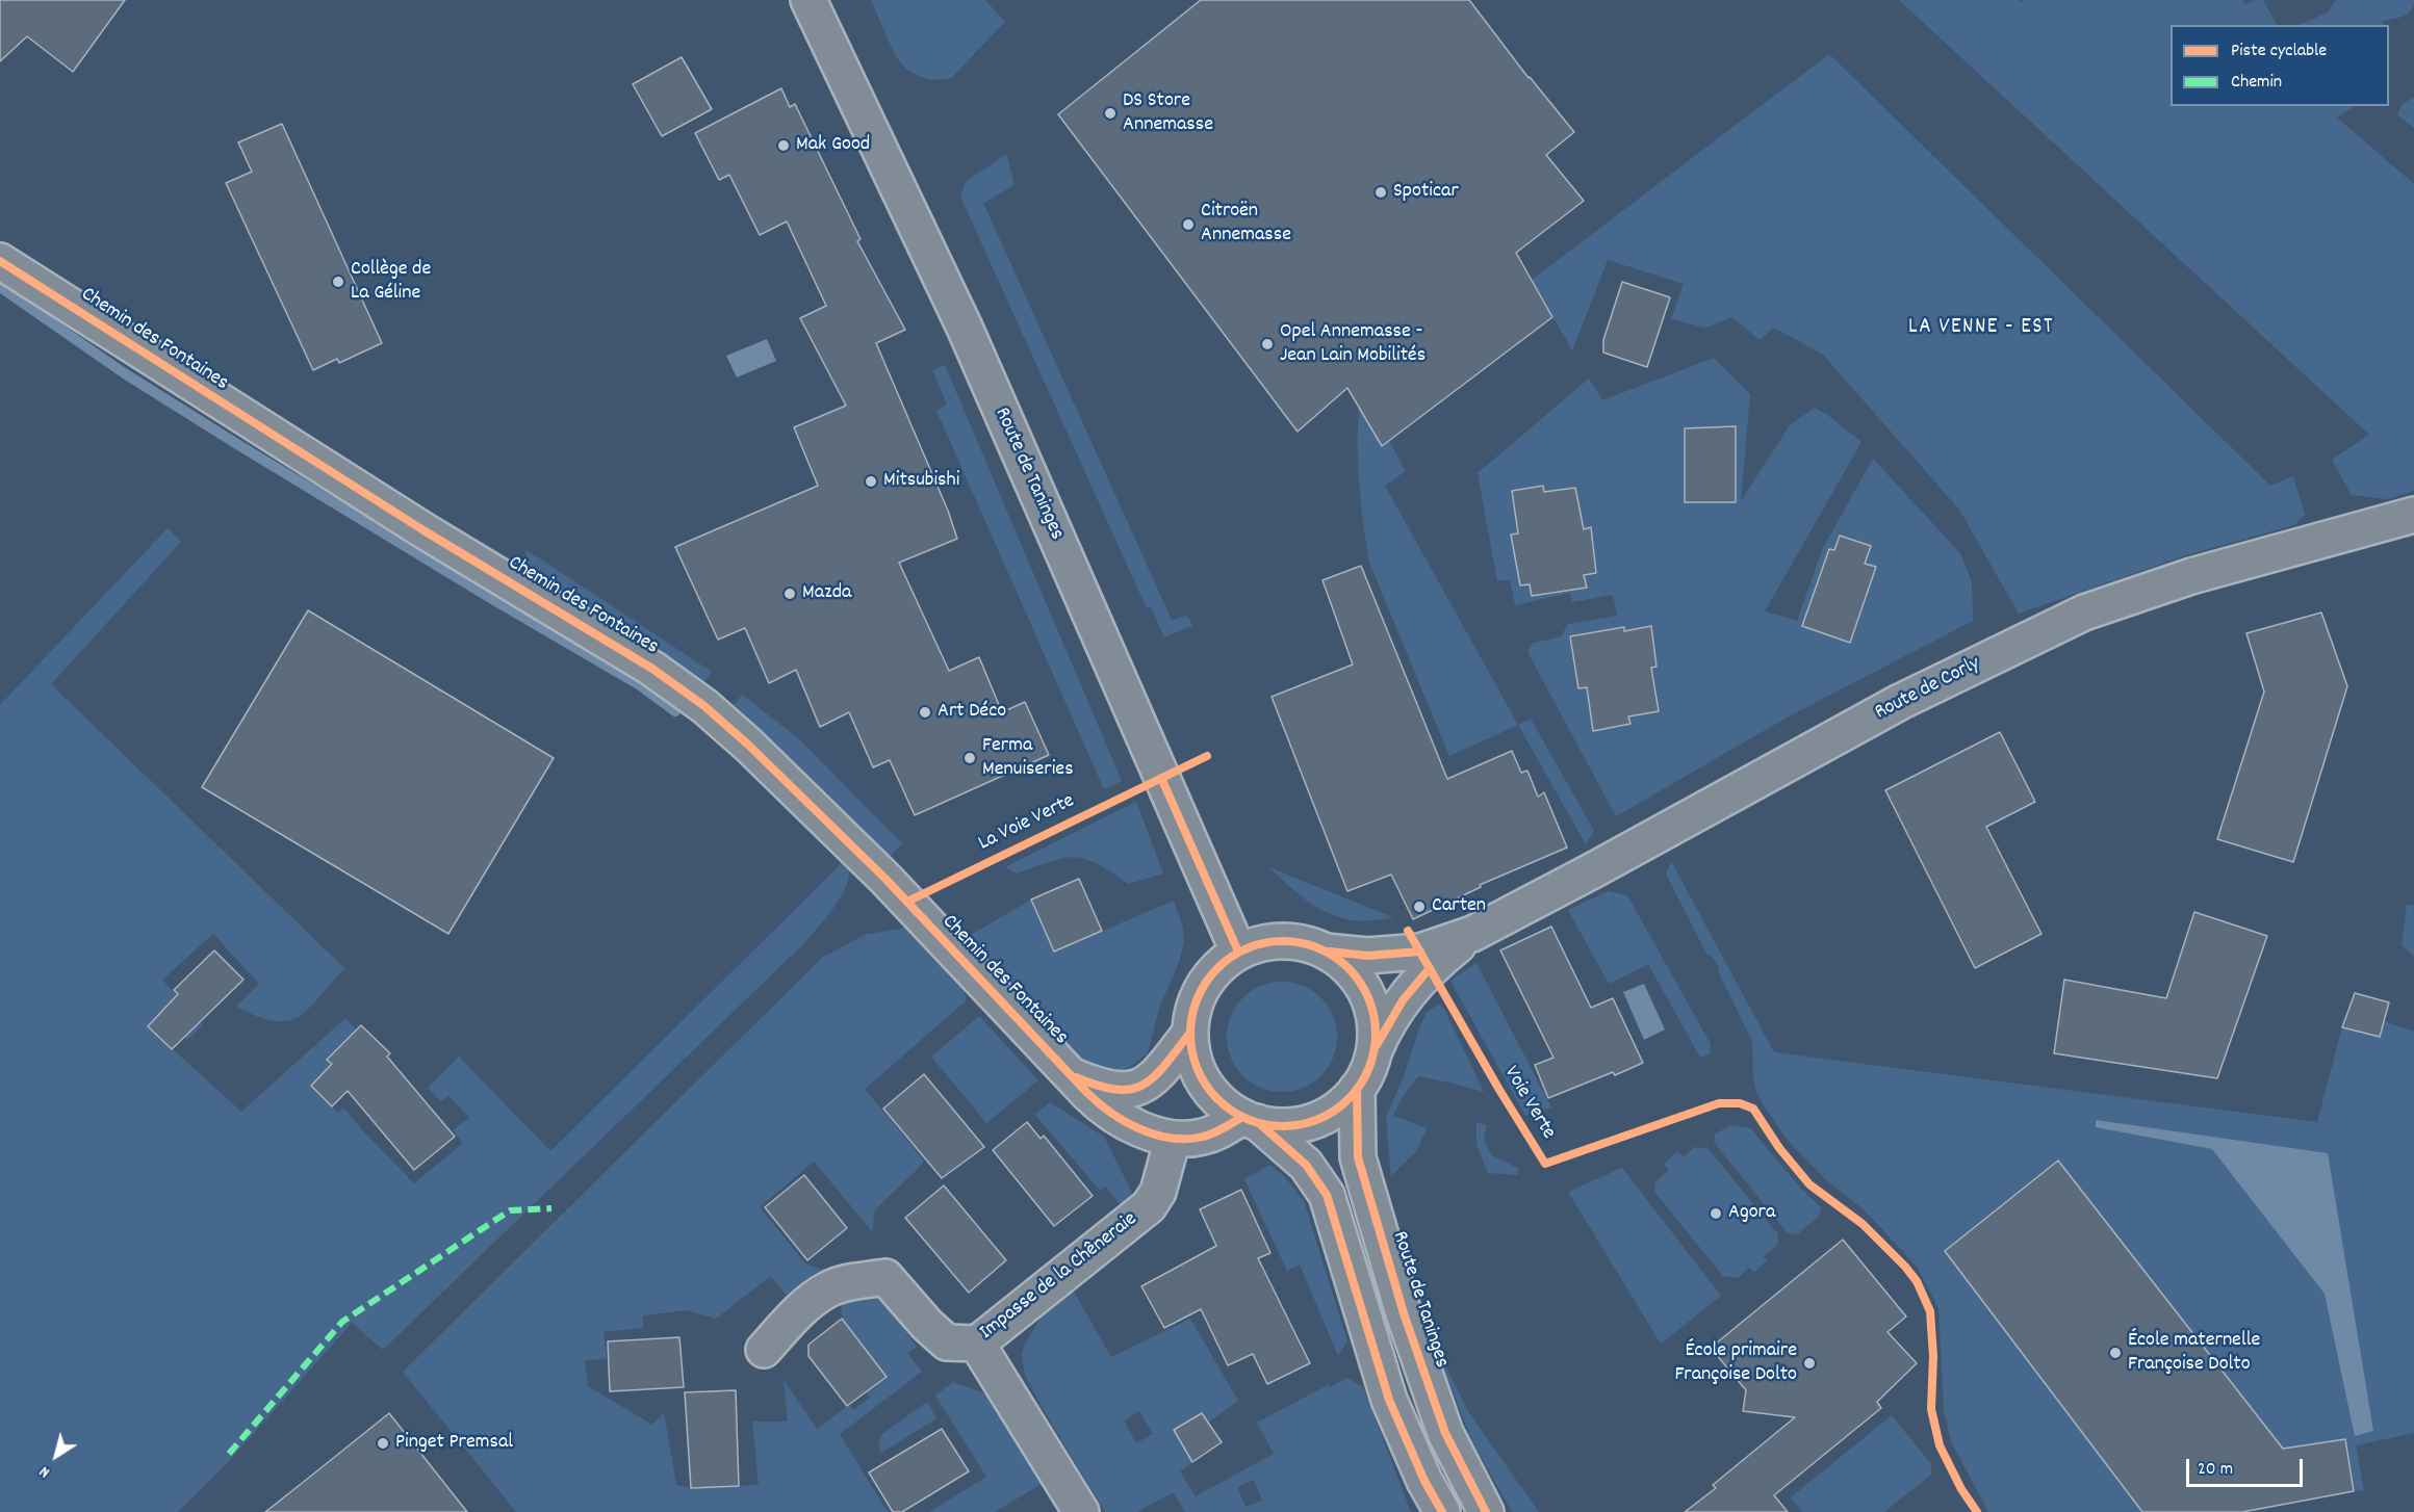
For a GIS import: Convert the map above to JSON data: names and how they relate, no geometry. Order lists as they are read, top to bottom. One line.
{"streets":{"street":["Chemin des Fontaines","Route de Taninges","Route de Corly","Impasse de la Chêneraie"],"cycle path":["La Voie Verte","Voie Verte"]},"crossings":[["Chemin des Fontaines","Route de Taninges"],["Chemin des Fontaines","Route de Corly"],["Chemin des Fontaines","Impasse de la Chêneraie"],["Route de Taninges","Route de Corly"]],"districts":["LA VENNE - EST"],"places":["DS Store Annemasse","Mak Good","Spoticar","Citroën Annemasse","Collège de La Géline","Opel Annemasse - Jean Lain Mobilités","Mitsubishi","Mazda","Art Déco","Ferma Menuiseries","Carten","Agora","École maternelle Françoise Dolto","École primaire Françoise Dolto","Pinget Premsal"],"legend":["Piste cyclable","Chemin"],"scale_bar":"20 m","north":"bottom left"}
